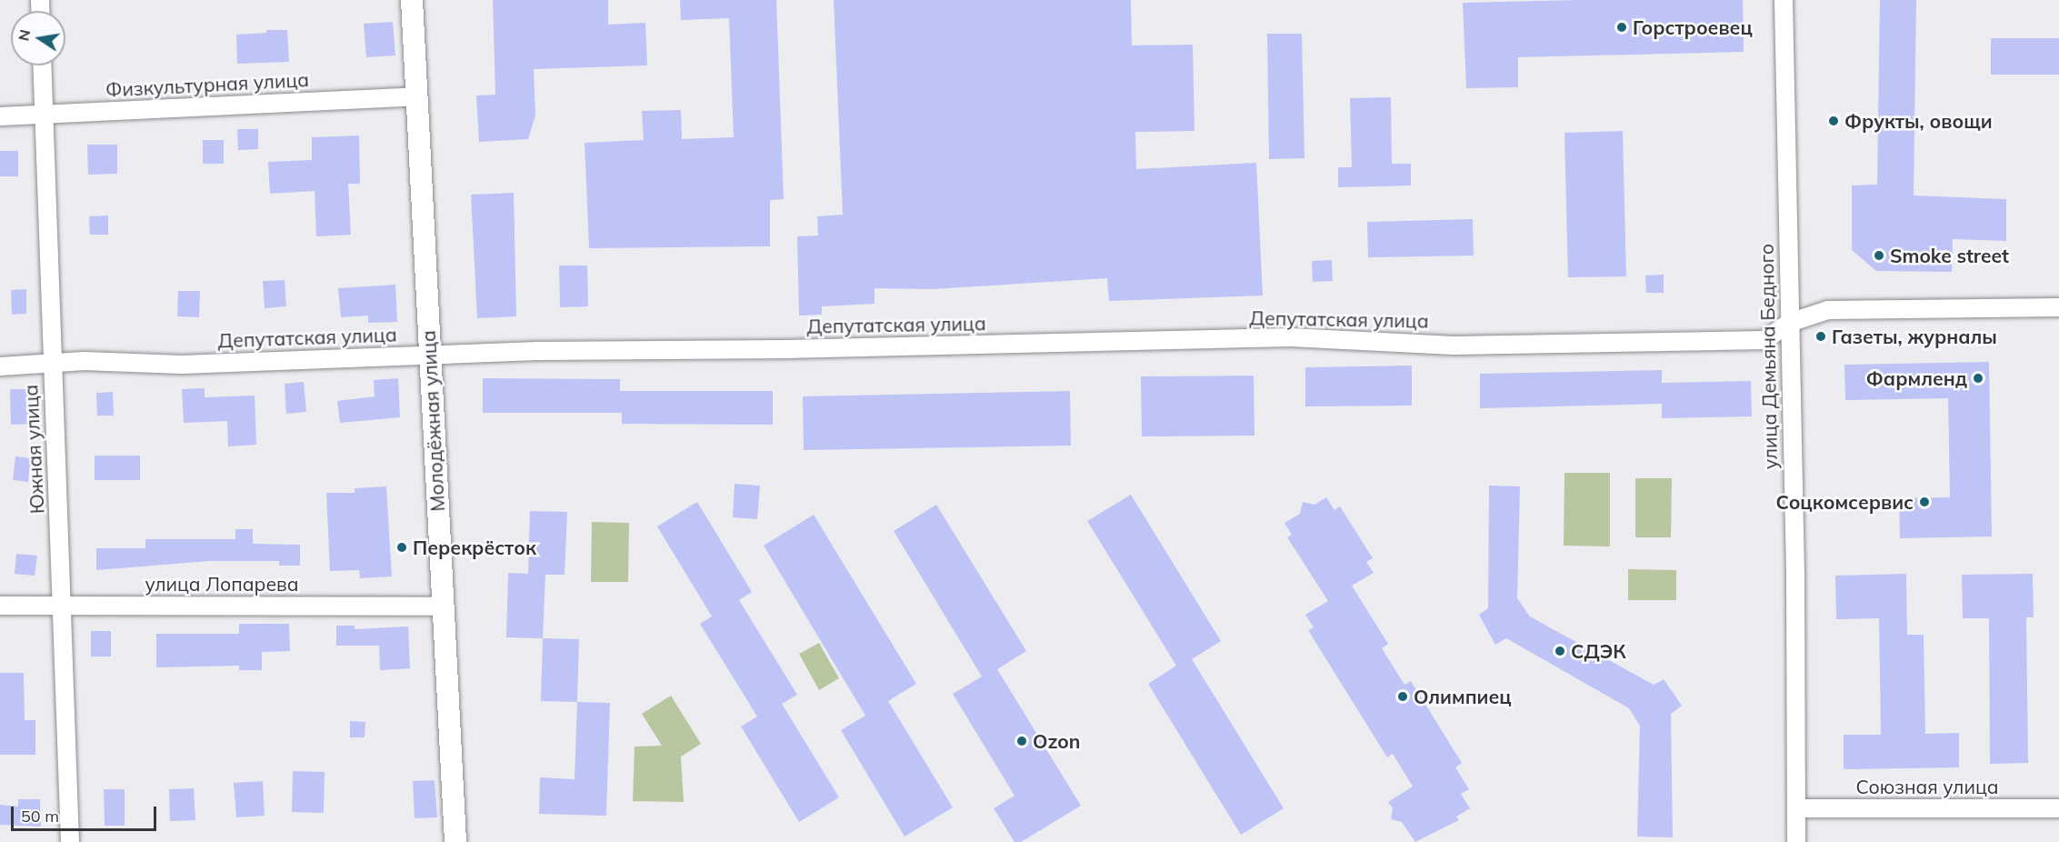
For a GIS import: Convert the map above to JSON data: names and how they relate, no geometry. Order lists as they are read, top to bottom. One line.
{"streets":{"street":["Физкультурная улица","Депутатская улица","улица Демьяна Бедного","Молодёжная улица","Южная улица","улица Лопарева","Союзная улица"]},"crossings":[["Физкультурная улица","Молодёжная улица"],["Физкультурная улица","Южная улица"],["Депутатская улица","улица Демьяна Бедного"],["Депутатская улица","Молодёжная улица"],["Депутатская улица","Южная улица"],["улица Демьяна Бедного","Союзная улица"],["Молодёжная улица","улица Лопарева"],["Южная улица","улица Лопарева"]],"places":["Горстроевец","Фрукты, овощи","Smoke street","Газеты, журналы","Фармленд","Соцкомсервис","Перекрёсток","СДЭК","Олимпиец","Ozon"],"scale_bar":"50 m","north":"left"}
